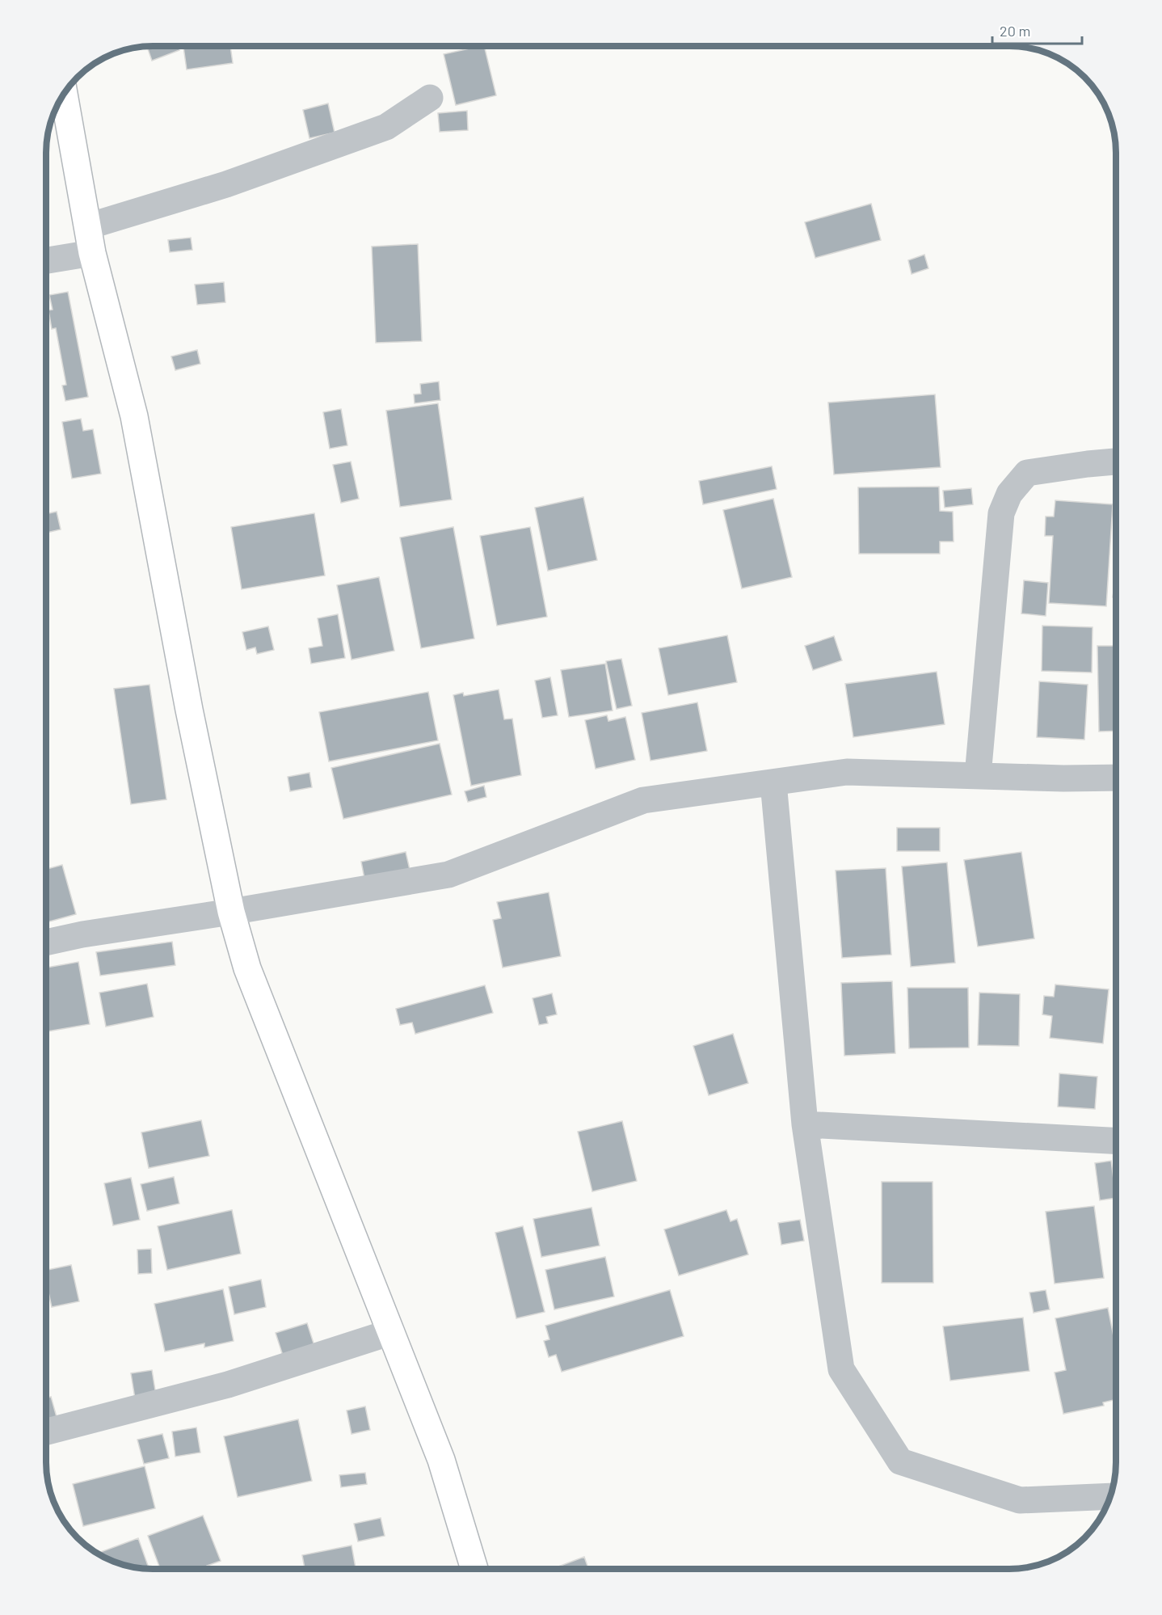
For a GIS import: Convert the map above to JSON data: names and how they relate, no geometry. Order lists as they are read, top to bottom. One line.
{"scale_bar":"20 m"}
